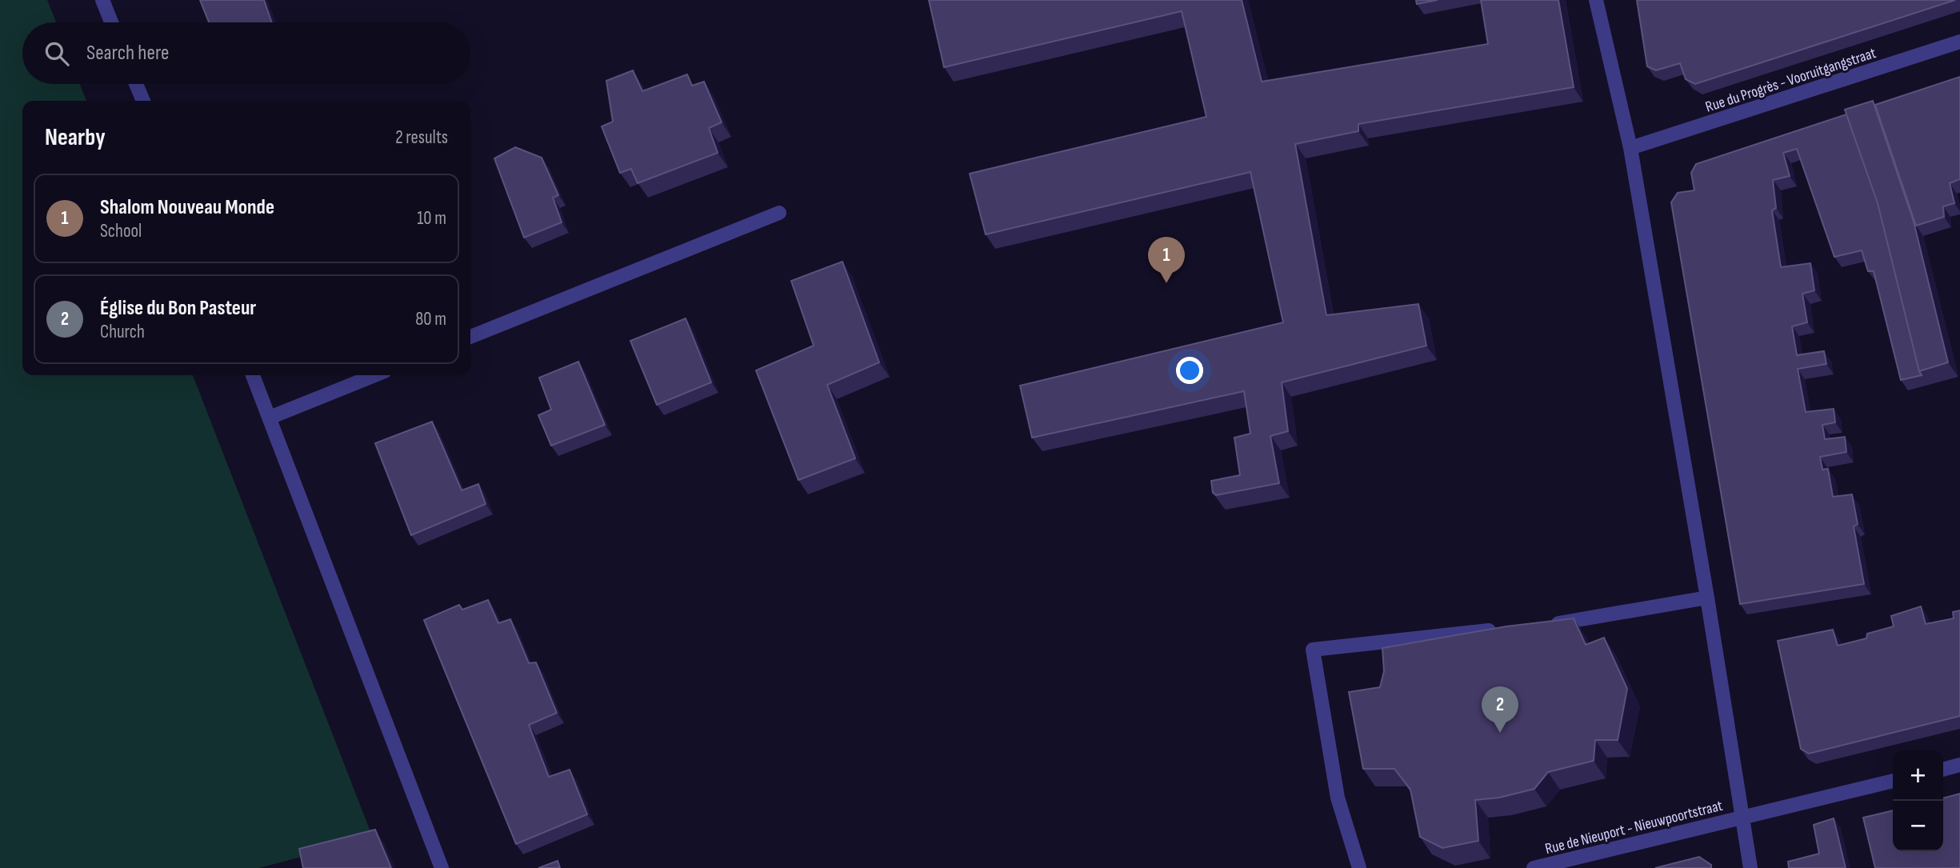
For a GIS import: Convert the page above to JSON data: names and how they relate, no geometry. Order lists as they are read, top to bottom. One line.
{"streets":{"street":["Rue du Progrès - Vooruitgangstraat","Rue de Nieuport - Nieuwpoortstraat"]},"page":{"search":"Search here","heading":["Nearby","2 results"],"list":[{"mark":"1","name":"Shalom Nouveau Monde","note":"School","value":"10 m"},{"mark":"2","name":"Église du Bon Pasteur","note":"Church","value":"80 m"}],"pins":["1","2"],"map_buttons":["+","−"]}}
